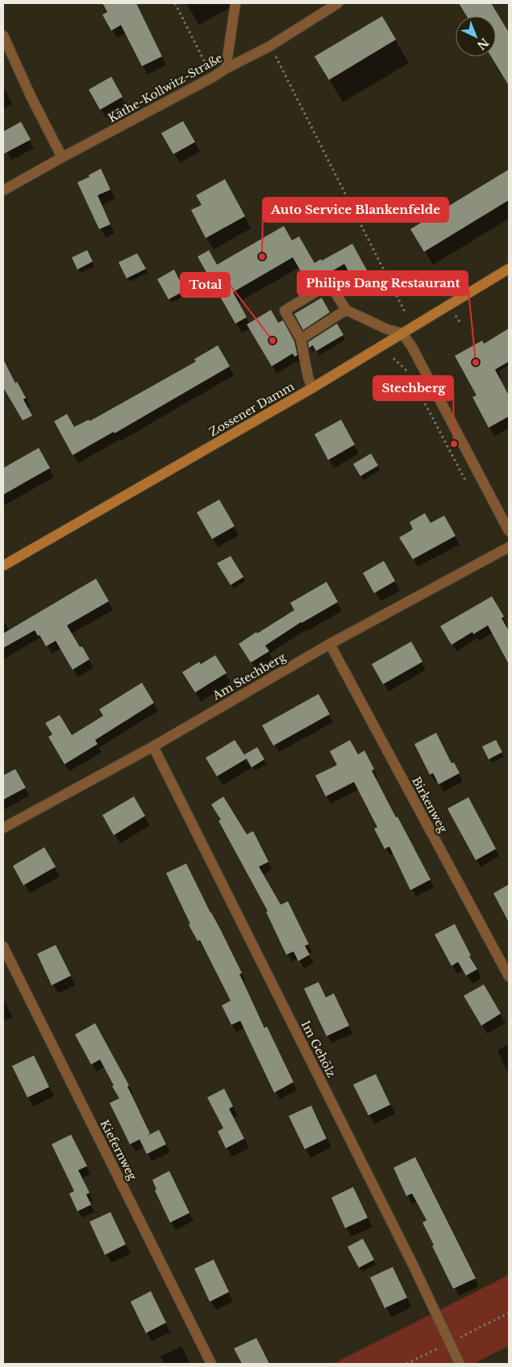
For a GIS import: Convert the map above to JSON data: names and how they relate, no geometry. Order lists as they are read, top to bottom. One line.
{"streets":{"main road":["Zossener Damm"],"street":["Käthe-Kollwitz-Straße","Am Stechberg","Birkenweg","Im Gehölz","Kiefernweg"]},"crossings":[["Am Stechberg","Birkenweg"],["Am Stechberg","Im Gehölz"]],"places":["Auto Service Blankenfelde","Total","Philips Dang Restaurant","Stechberg"],"north":"bottom right"}
